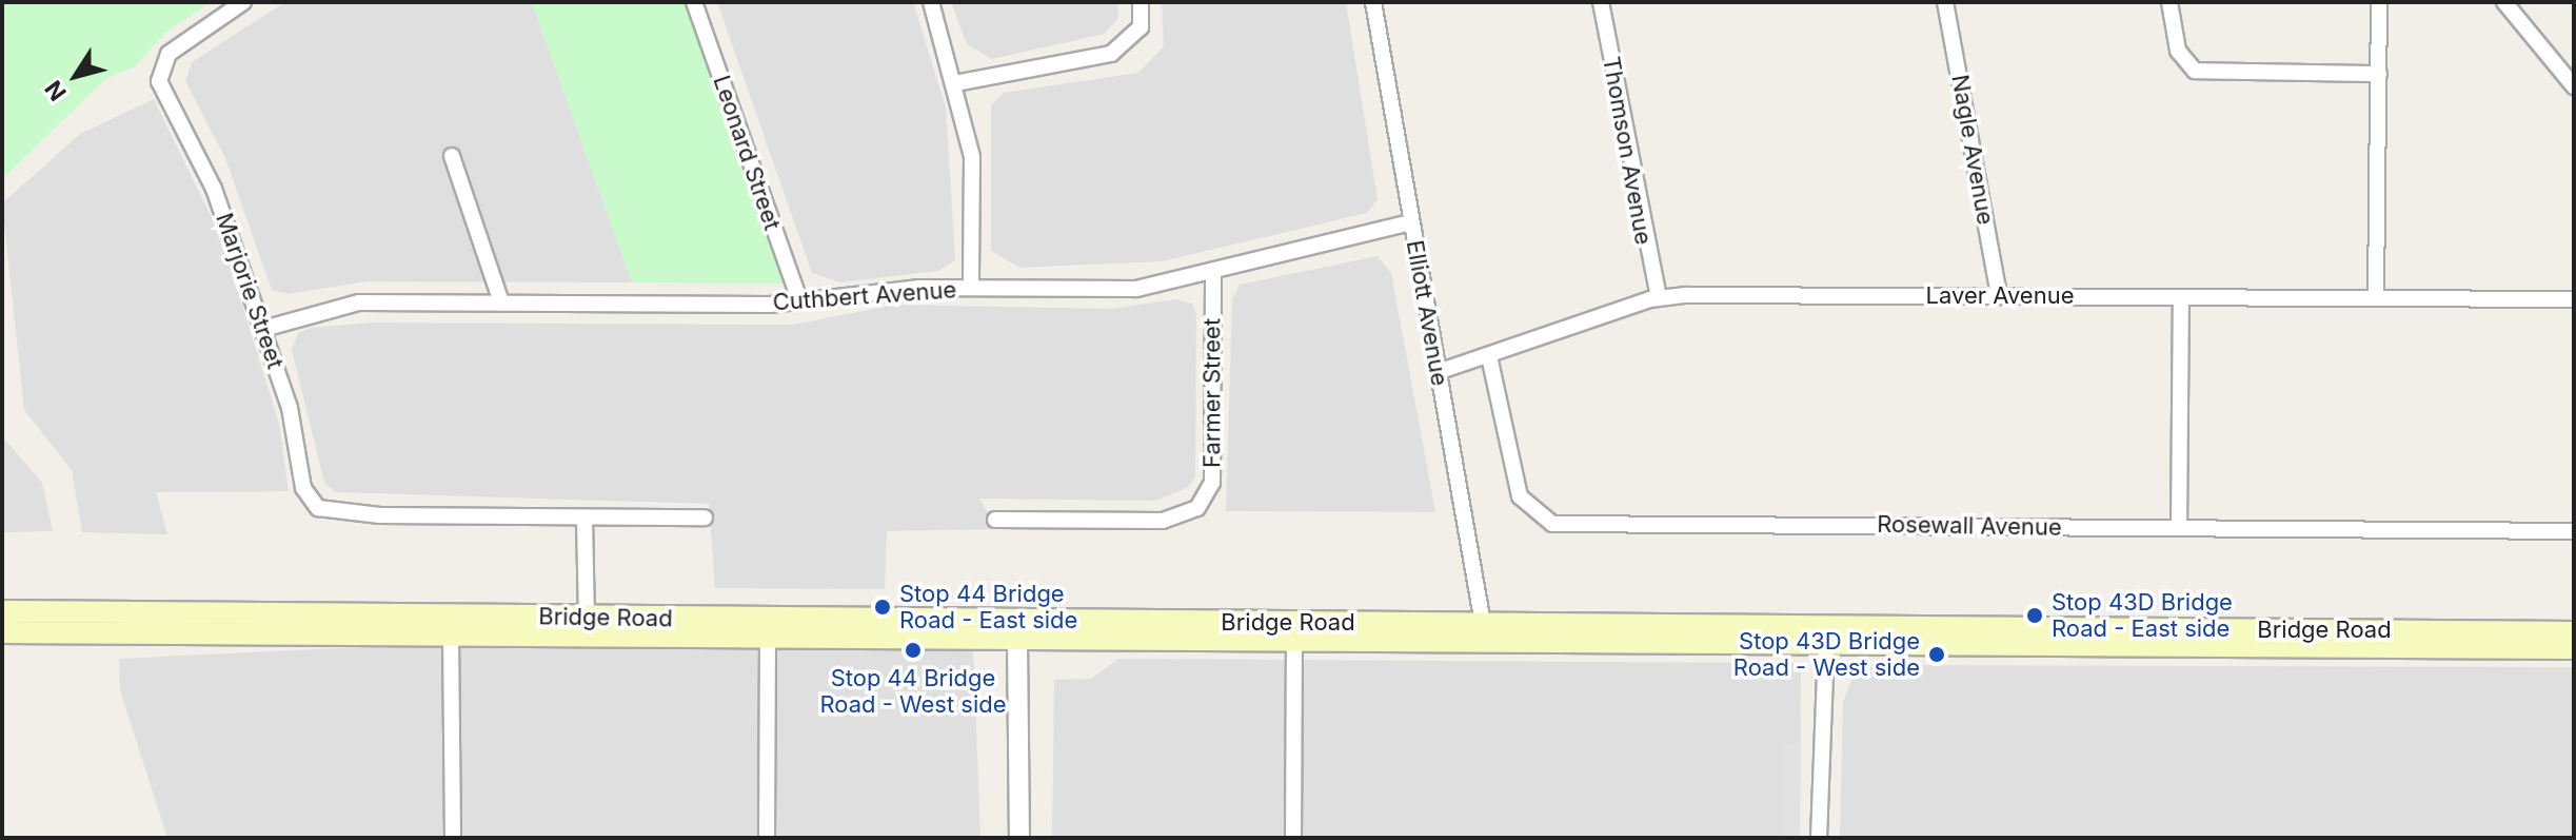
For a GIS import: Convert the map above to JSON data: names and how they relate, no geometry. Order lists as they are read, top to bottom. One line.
{"streets":{"main road":["Bridge Road"],"street":["Nagle Avenue","Thomson Avenue","Leonard Street","Marjorie Street","Cuthbert Avenue","Laver Avenue","Elliott Avenue","Farmer Street","Rosewall Avenue"]},"crossings":[["Nagle Avenue","Laver Avenue"],["Thomson Avenue","Laver Avenue"],["Leonard Street","Cuthbert Avenue"],["Marjorie Street","Cuthbert Avenue"],["Cuthbert Avenue","Elliott Avenue"],["Cuthbert Avenue","Farmer Street"],["Laver Avenue","Elliott Avenue"],["Laver Avenue","Rosewall Avenue"],["Elliott Avenue","Bridge Road"]],"places":["Stop 44 Bridge Road - East side","Stop 43D Bridge Road - East side","Stop 44 Bridge Road - West side","Stop 43D Bridge Road - West side"],"north":"bottom left"}
